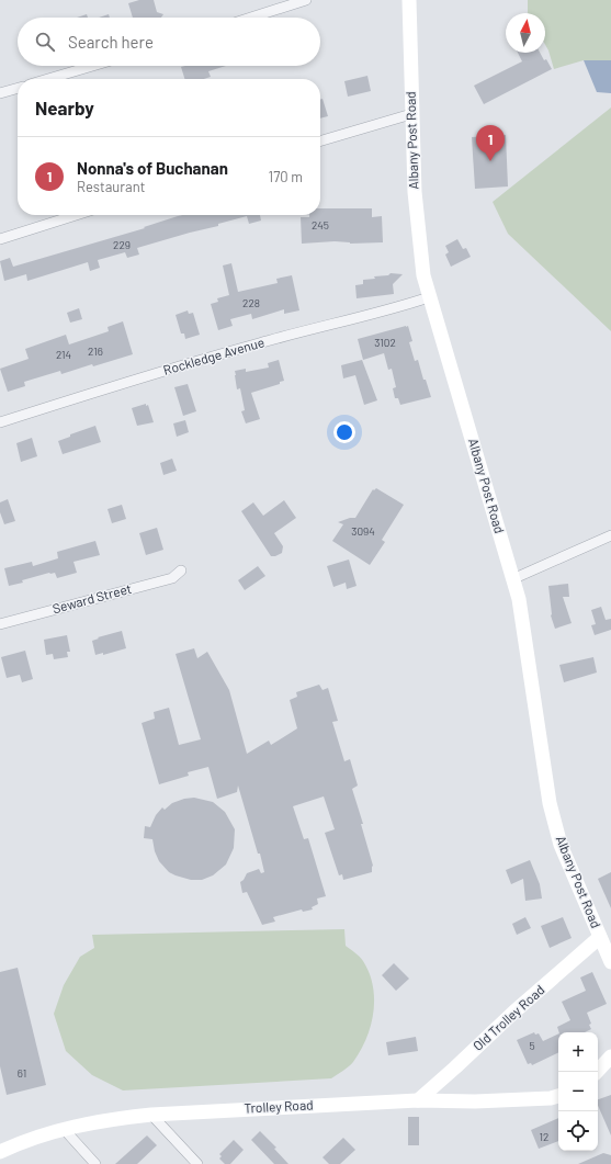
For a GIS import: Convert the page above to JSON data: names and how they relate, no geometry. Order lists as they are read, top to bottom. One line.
{"streets":{"main road":["Albany Post Road","Old Trolley Road","Trolley Road"],"street":["Rockledge Avenue","Seward Street"]},"crossings":[["Albany Post Road","Rockledge Avenue"],["Albany Post Road","Old Trolley Road"],["Old Trolley Road","Trolley Road"]],"house_numbers":["245","229","228","3102","216","214","3094","5","61","12"],"north":"top","page":{"search":"Search here","heading":"Nearby","pins":"1","list":[{"mark":"1","name":"Nonna's of Buchanan","note":"Restaurant","value":"170 m"}],"map_buttons":["+","−"]}}
